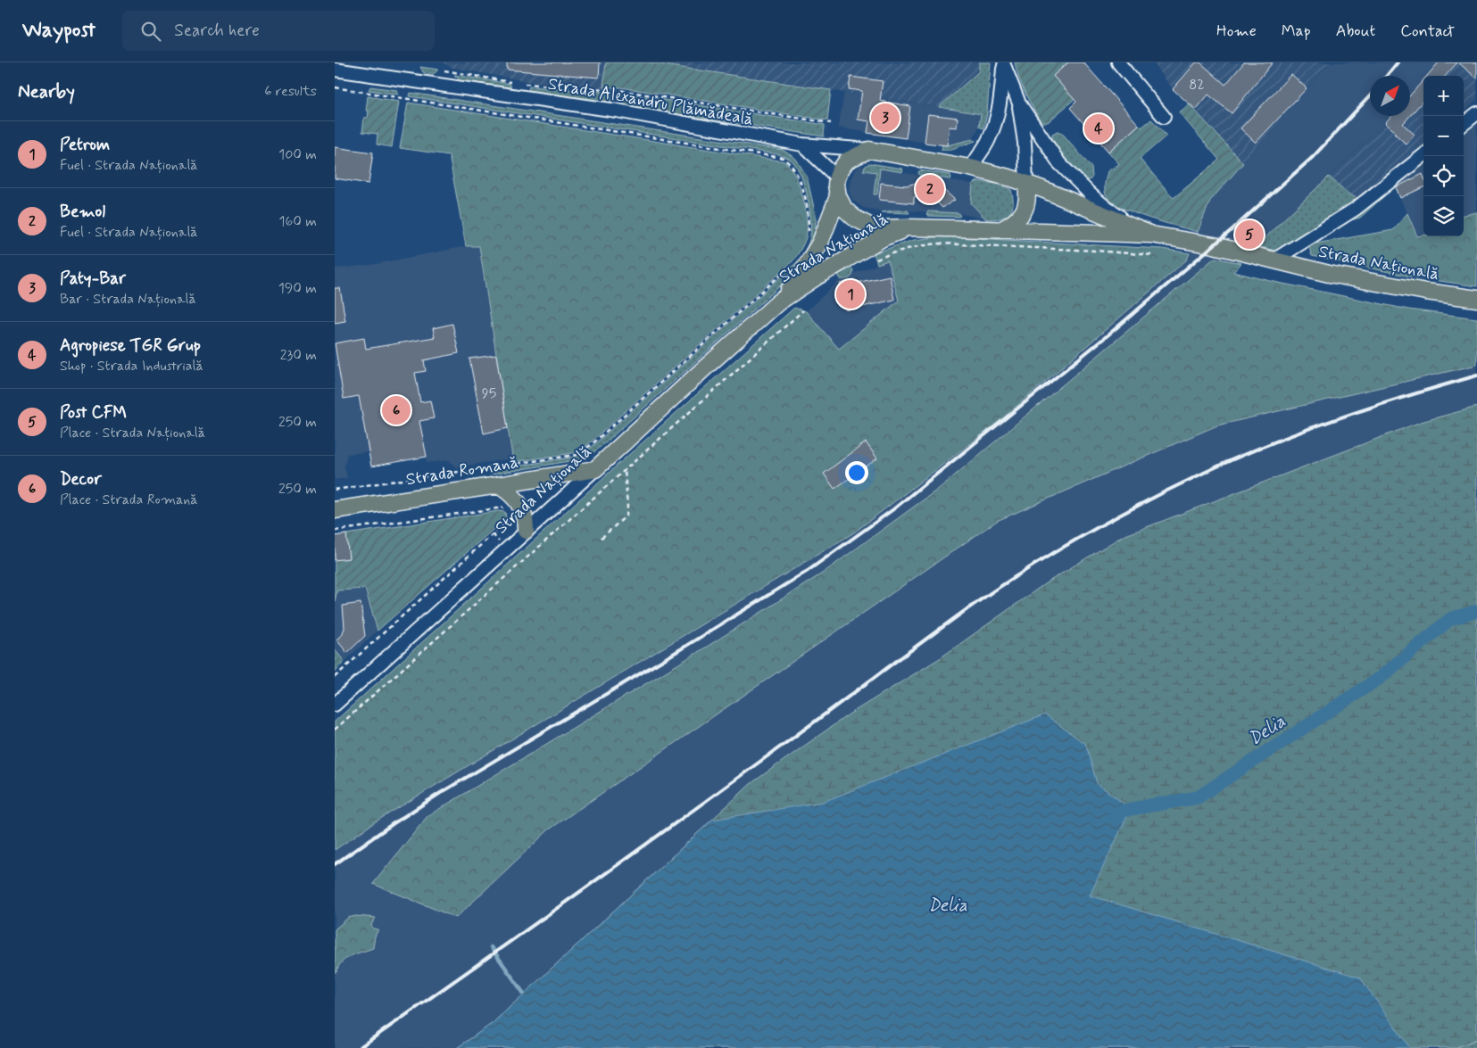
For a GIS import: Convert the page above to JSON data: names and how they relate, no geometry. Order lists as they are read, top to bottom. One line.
{"streets":{"main road":["Strada Națională","Strada Romană"],"street":["Strada Alexandru Plămădeală"]},"crossings":[["Strada Alexandru Plămădeală","Strada Națională"],["Strada Națională","Strada Romană"]],"water":["Delia"],"house_numbers":["82","95"],"north":"top right","page":{"header":"Waypost","search":"Search here","nav":["Home","Map","About","Contact"],"heading":["Nearby","6 results"],"map_buttons":["+","−"],"pins":["3","4","2","5","1","6"],"list":[{"mark":"1","name":"Petrom","note":"Fuel · Strada Națională","value":"100 m"},{"mark":"2","name":"Bemol","note":"Fuel · Strada Națională","value":"160 m"},{"mark":"3","name":"Paty-Bar","note":"Bar · Strada Națională","value":"190 m"},{"mark":"4","name":"Agropiese TGR Grup","note":"Shop · Strada Industrială","value":"230 m"},{"mark":"5","name":"Post CFM","note":"Place · Strada Națională","value":"250 m"},{"mark":"6","name":"Decor","note":"Place · Strada Romană","value":"250 m"}]}}
